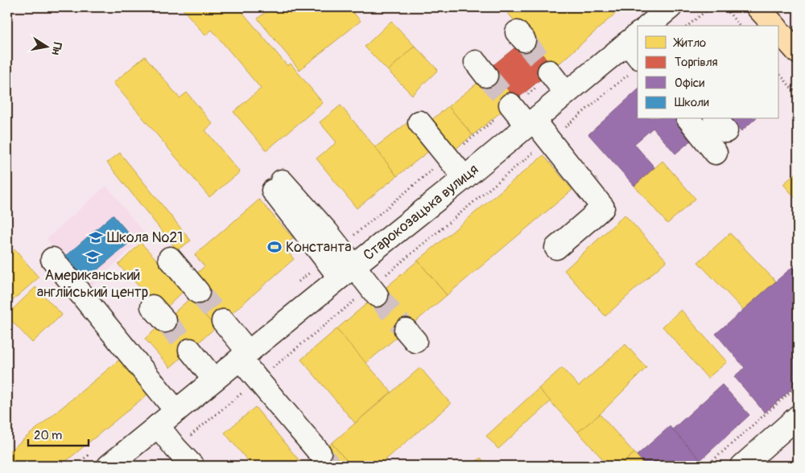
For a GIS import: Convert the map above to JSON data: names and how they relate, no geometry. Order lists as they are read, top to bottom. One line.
{"streets":{"street":["Старокозацька вулиця"]},"places":{"school or university":["Школа №21","Американський англійський центр"],"sports":["Константа"]},"legend":["Житло","Торгівля","Офіси","Школи"],"scale_bar":"20 m","north":"right"}
